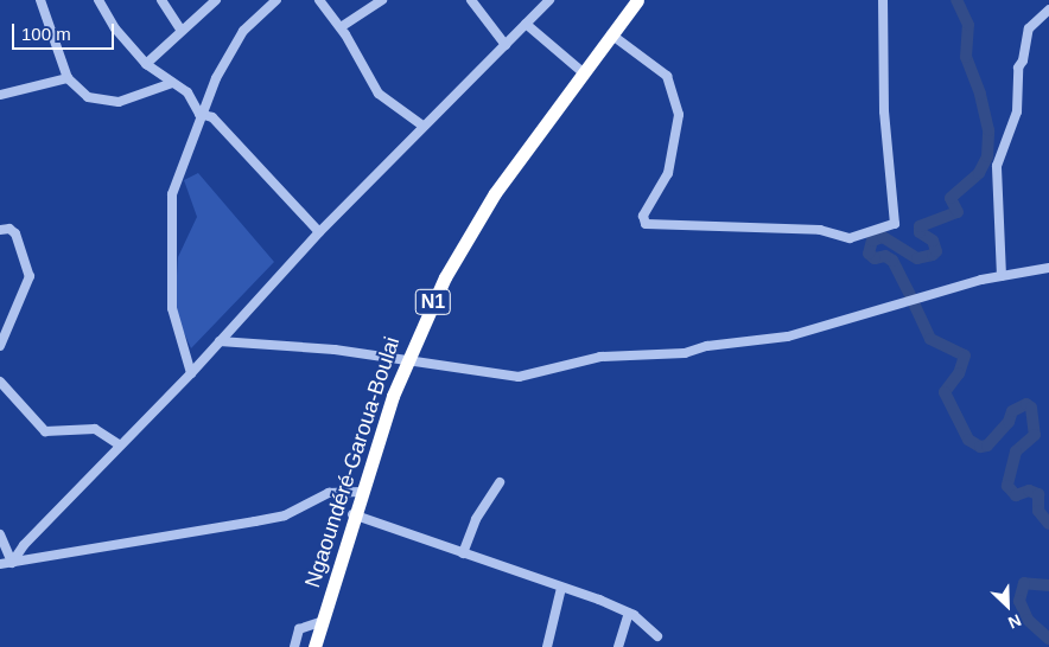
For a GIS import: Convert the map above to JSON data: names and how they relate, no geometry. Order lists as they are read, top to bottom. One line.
{"streets":{"highway":["N1","Ngaoundéré-Garoua-Boulai"]},"scale_bar":"100 m","north":"bottom right"}
